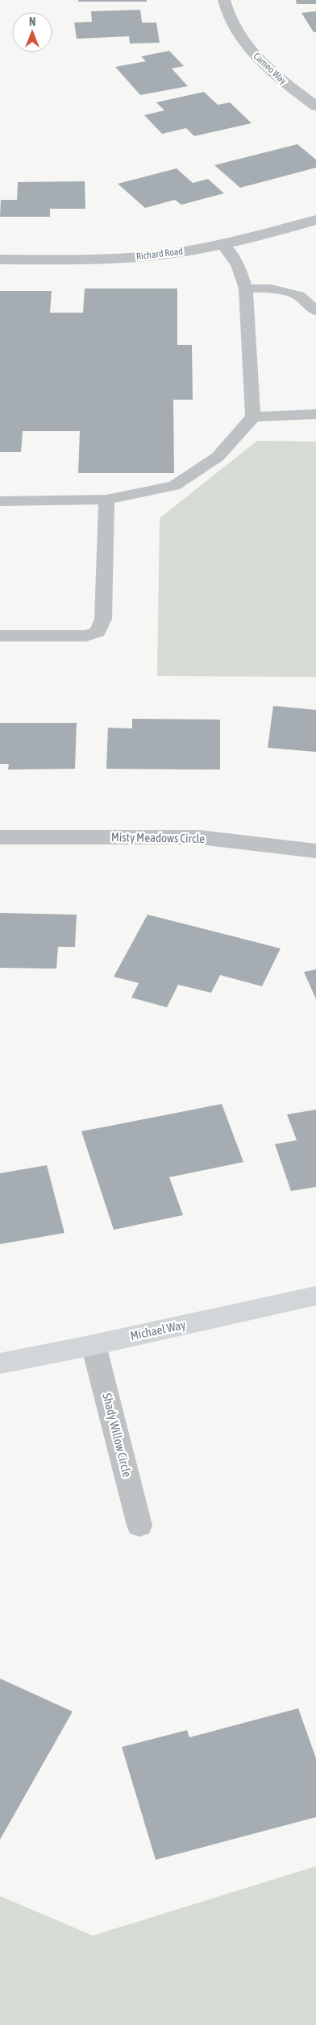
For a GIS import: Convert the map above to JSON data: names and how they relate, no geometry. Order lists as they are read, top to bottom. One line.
{"streets":{"street":["Cameo Way","Richard Road","Misty Meadows Circle","Michael Way","Shady Willow Circle"]},"crossings":[["Michael Way","Shady Willow Circle"]],"north":"top"}
